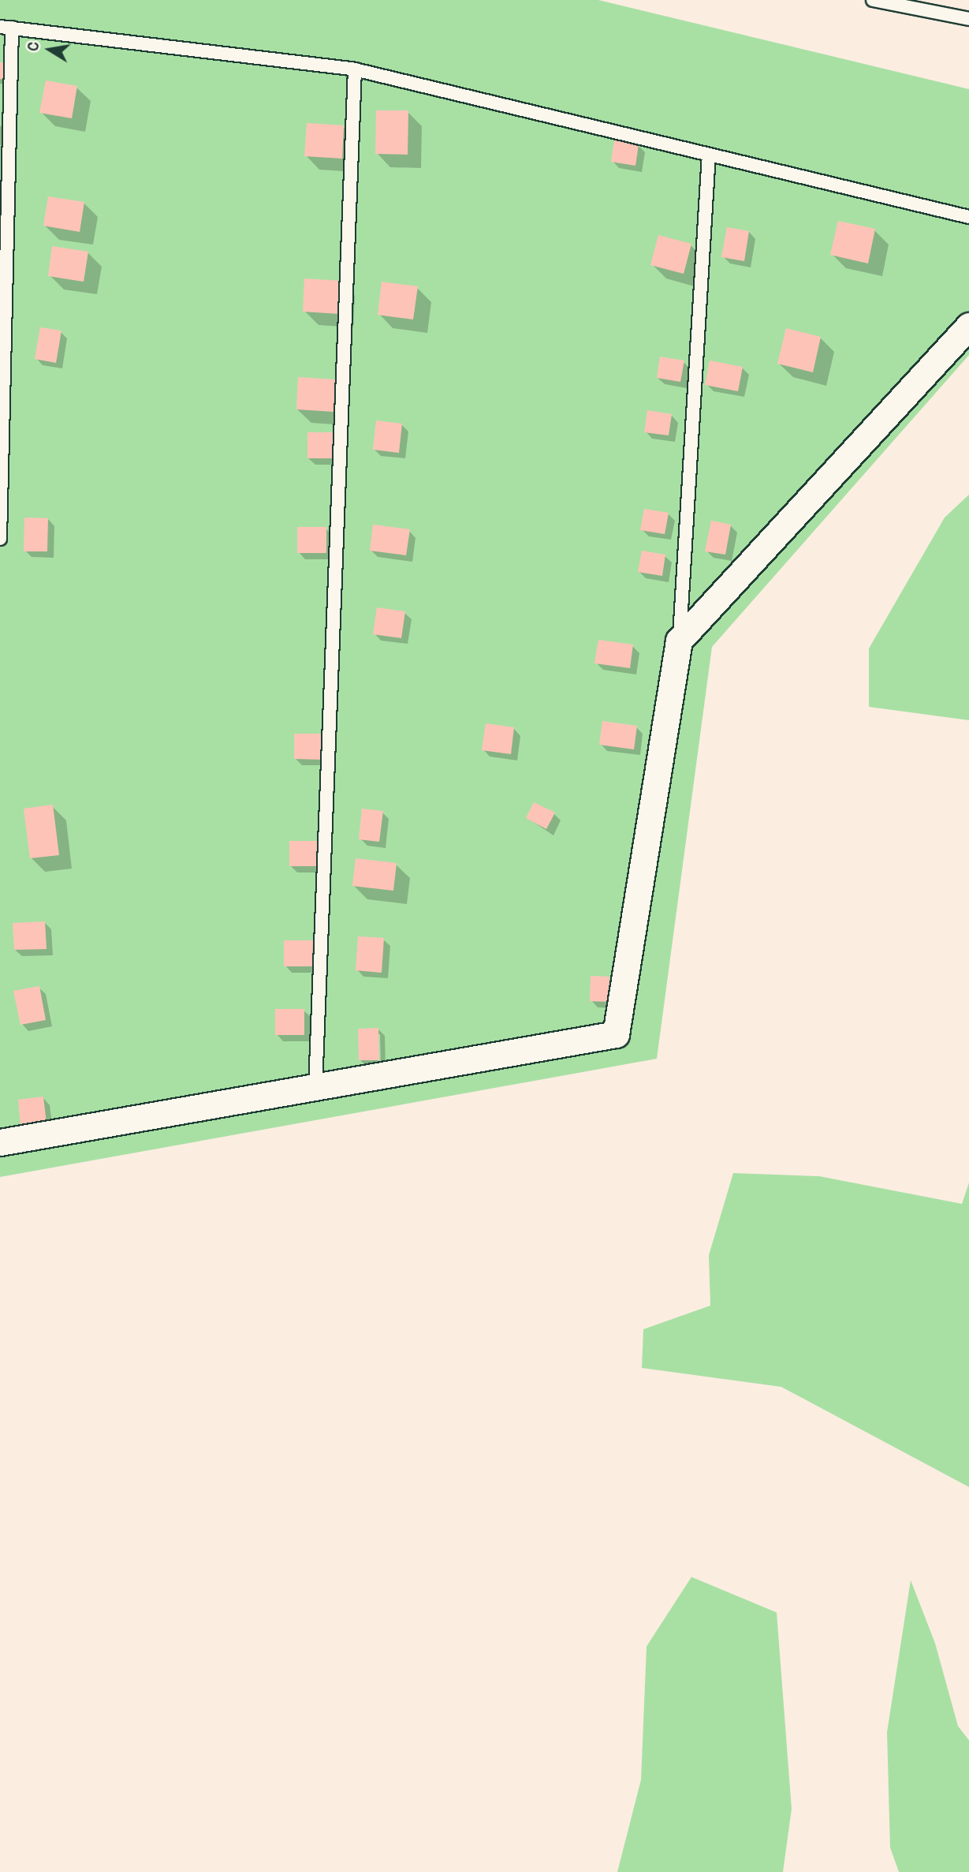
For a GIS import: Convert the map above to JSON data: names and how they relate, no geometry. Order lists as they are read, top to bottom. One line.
{"north":"left"}
